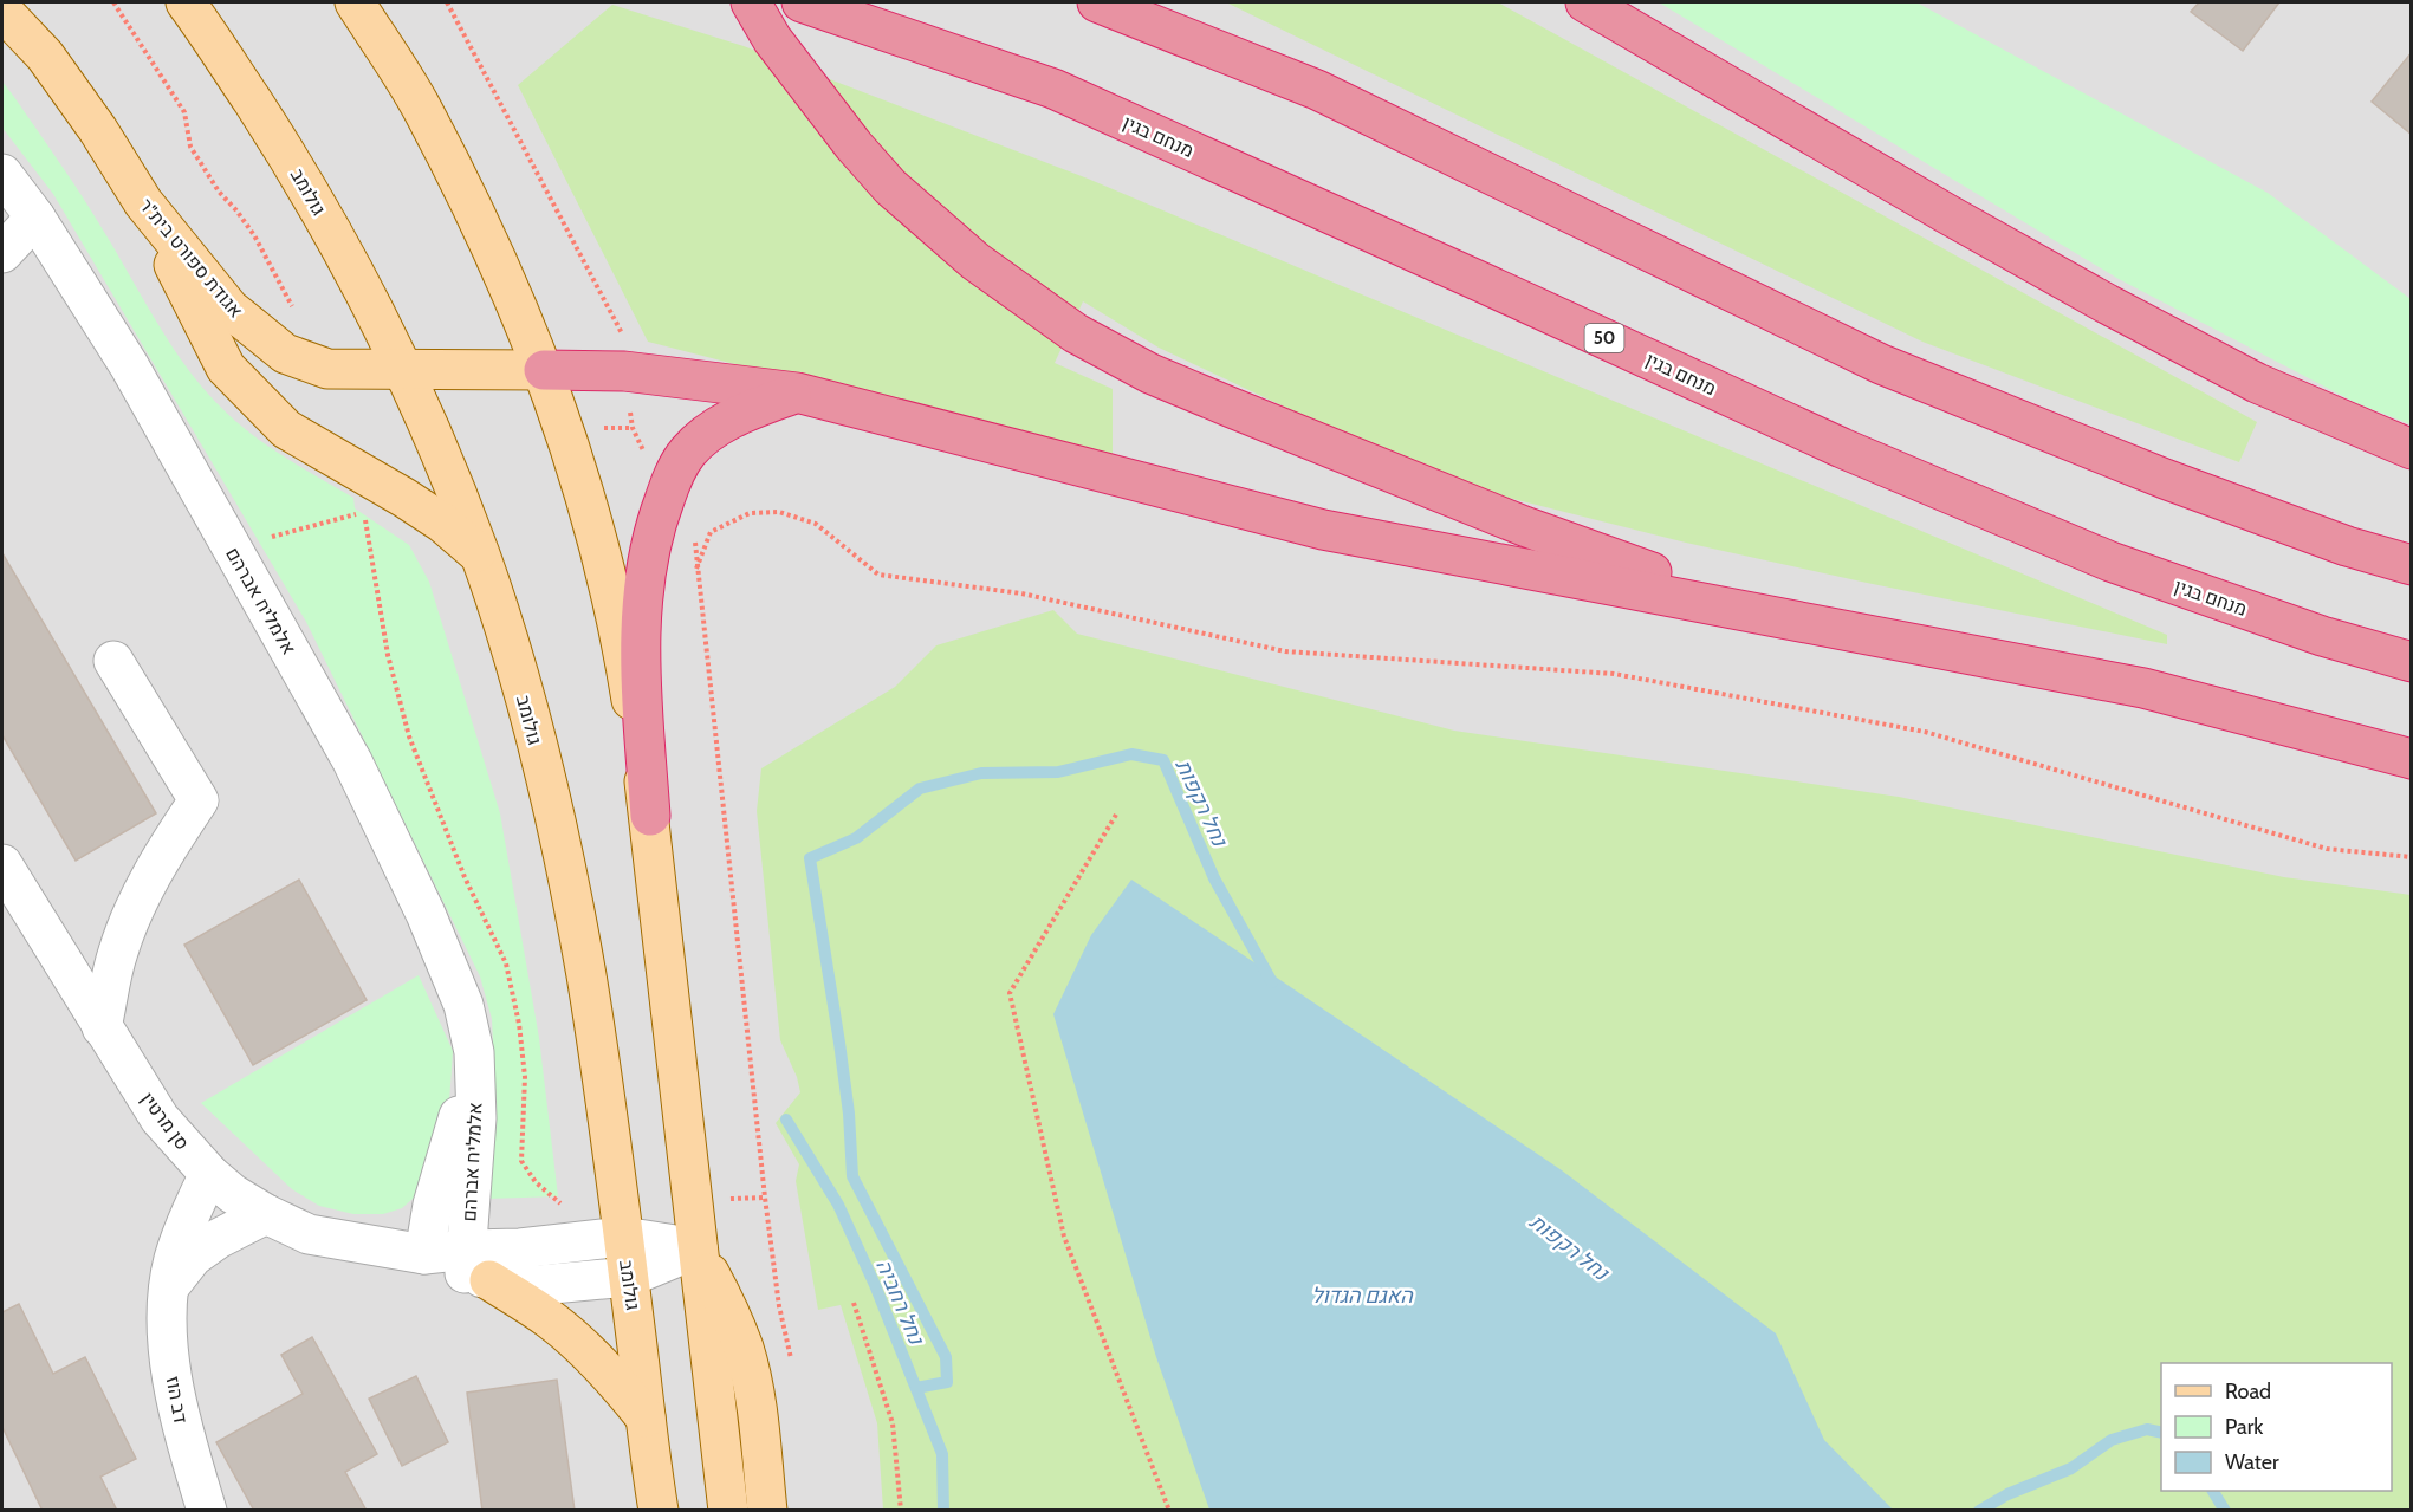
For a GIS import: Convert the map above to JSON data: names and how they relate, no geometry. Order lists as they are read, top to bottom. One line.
{"streets":{"highway":["מנחם בגין","50"],"main road":["גולומב","אגודת ספורט בית\"ר"],"street":["אלמליח אברהם","סן מרטין","דב הוז"]},"crossings":[["גולומב","אגודת ספורט בית\"ר"],["גולומב","סן מרטין"],["אלמליח אברהם","סן מרטין"],["סן מרטין","דב הוז"]],"water":["נחל רקפות","האגם הגדול","נחל רחביה"],"legend":["Road","Park","Water"]}
